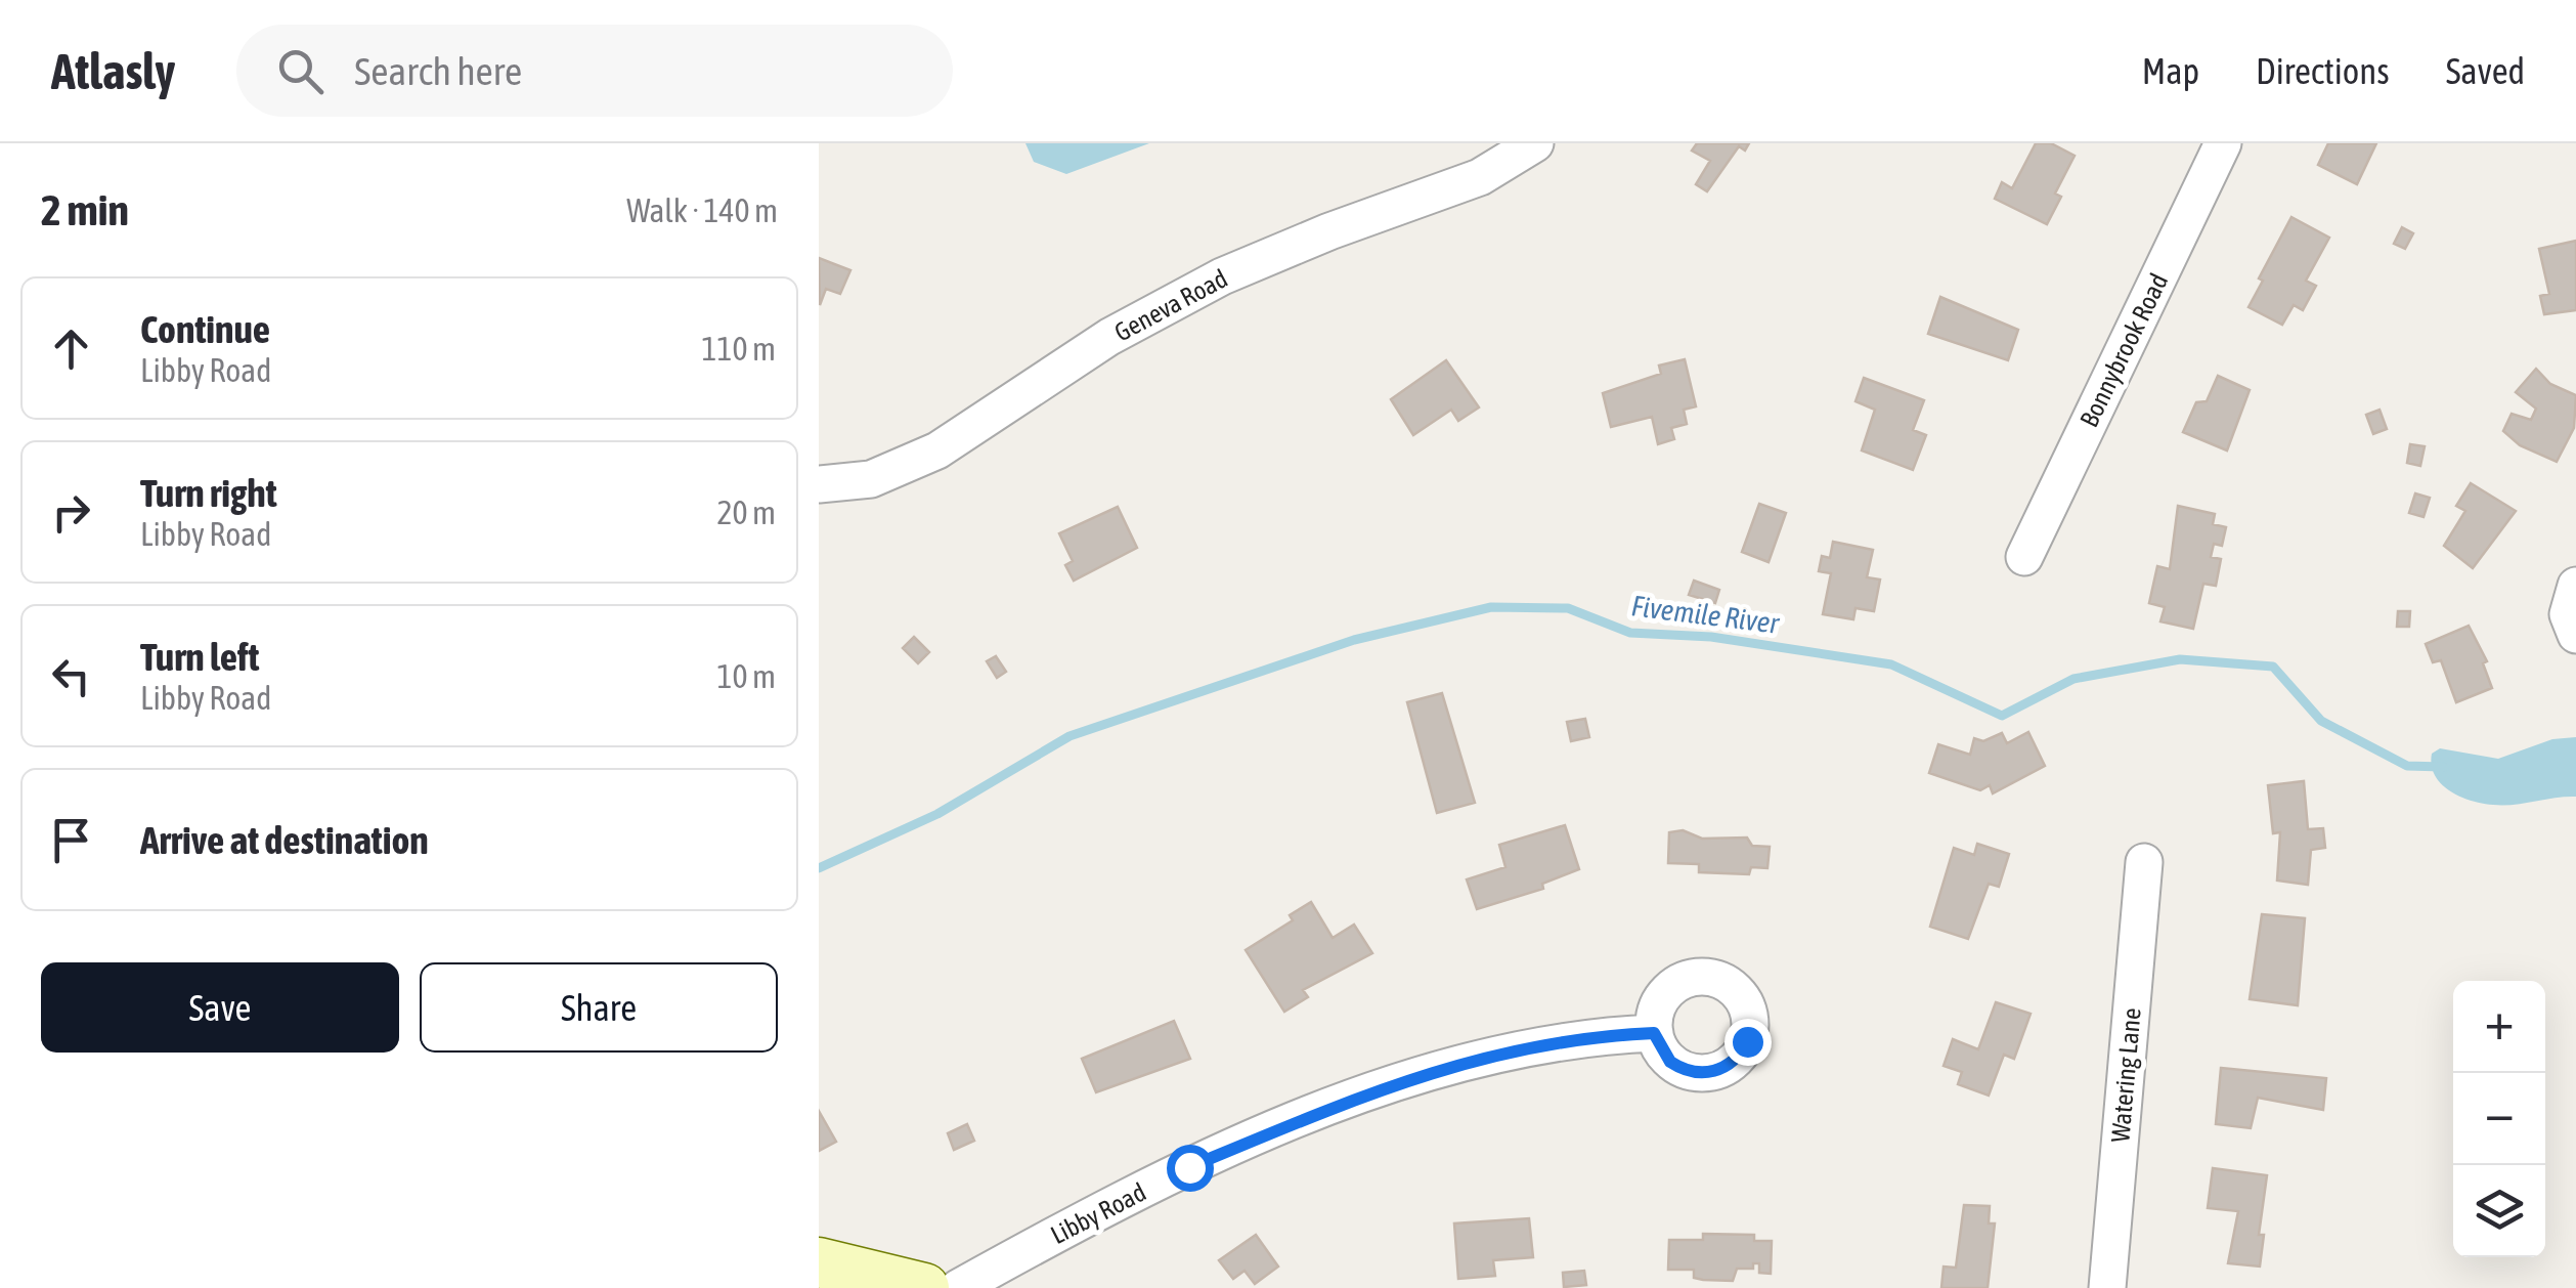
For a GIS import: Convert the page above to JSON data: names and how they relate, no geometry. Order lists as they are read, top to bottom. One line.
{"streets":{"street":["Geneva Road","Bonnybrook Road","Watering Lane","Libby Road"]},"water":["Fivemile River"],"page":{"header":"Atlasly","search":"Search here","nav":["Map","Directions","Saved"],"heading":["2 min","Walk · 140 m"],"list":[["Continue","Libby Road","110 m"],["Turn right","Libby Road","20 m"],["Turn left","Libby Road","10 m"],"Arrive at destination"],"buttons":["Save","Share"],"map_buttons":["+","−"]}}
